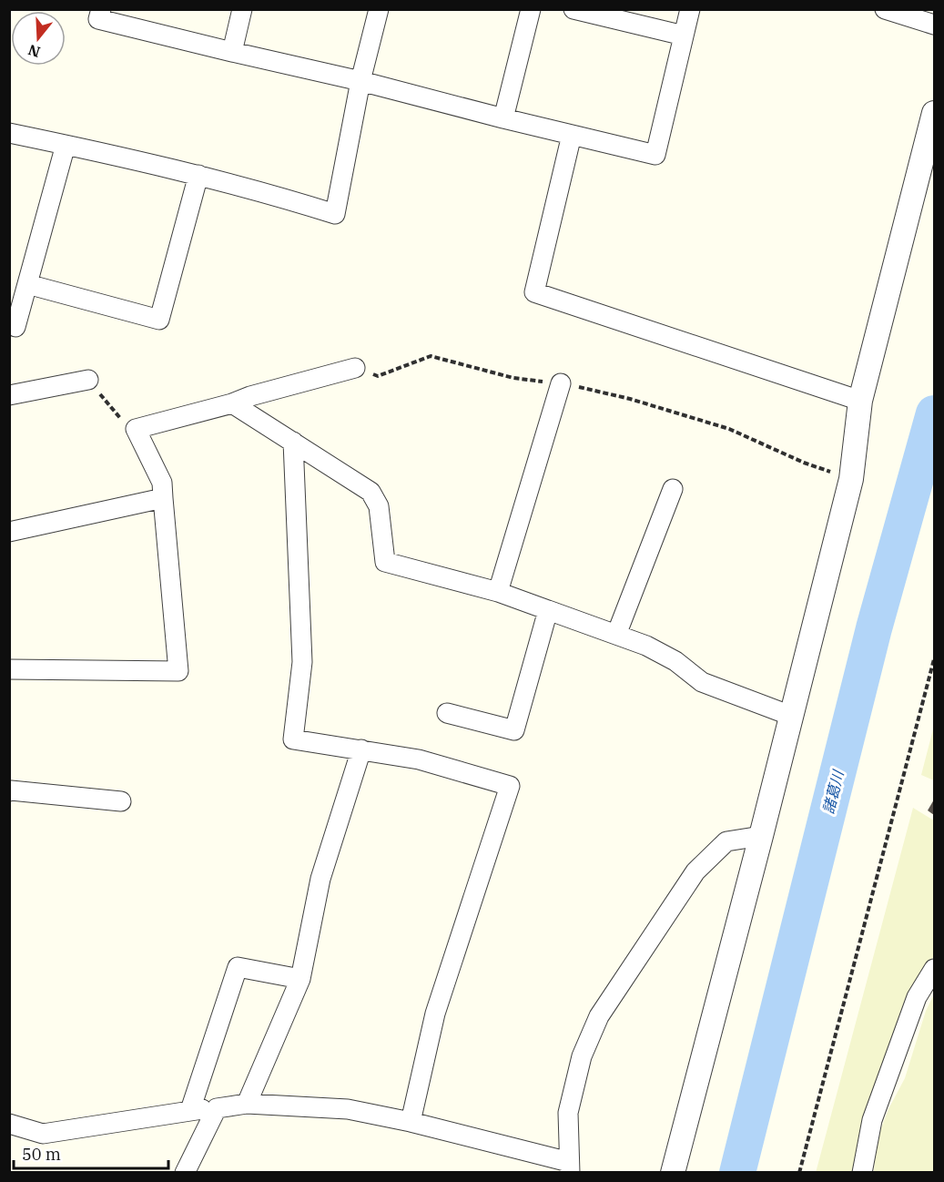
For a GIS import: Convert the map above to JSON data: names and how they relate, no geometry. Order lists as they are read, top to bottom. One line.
{"water":["諸葛川"],"scale_bar":"50 m","north":"bottom"}
